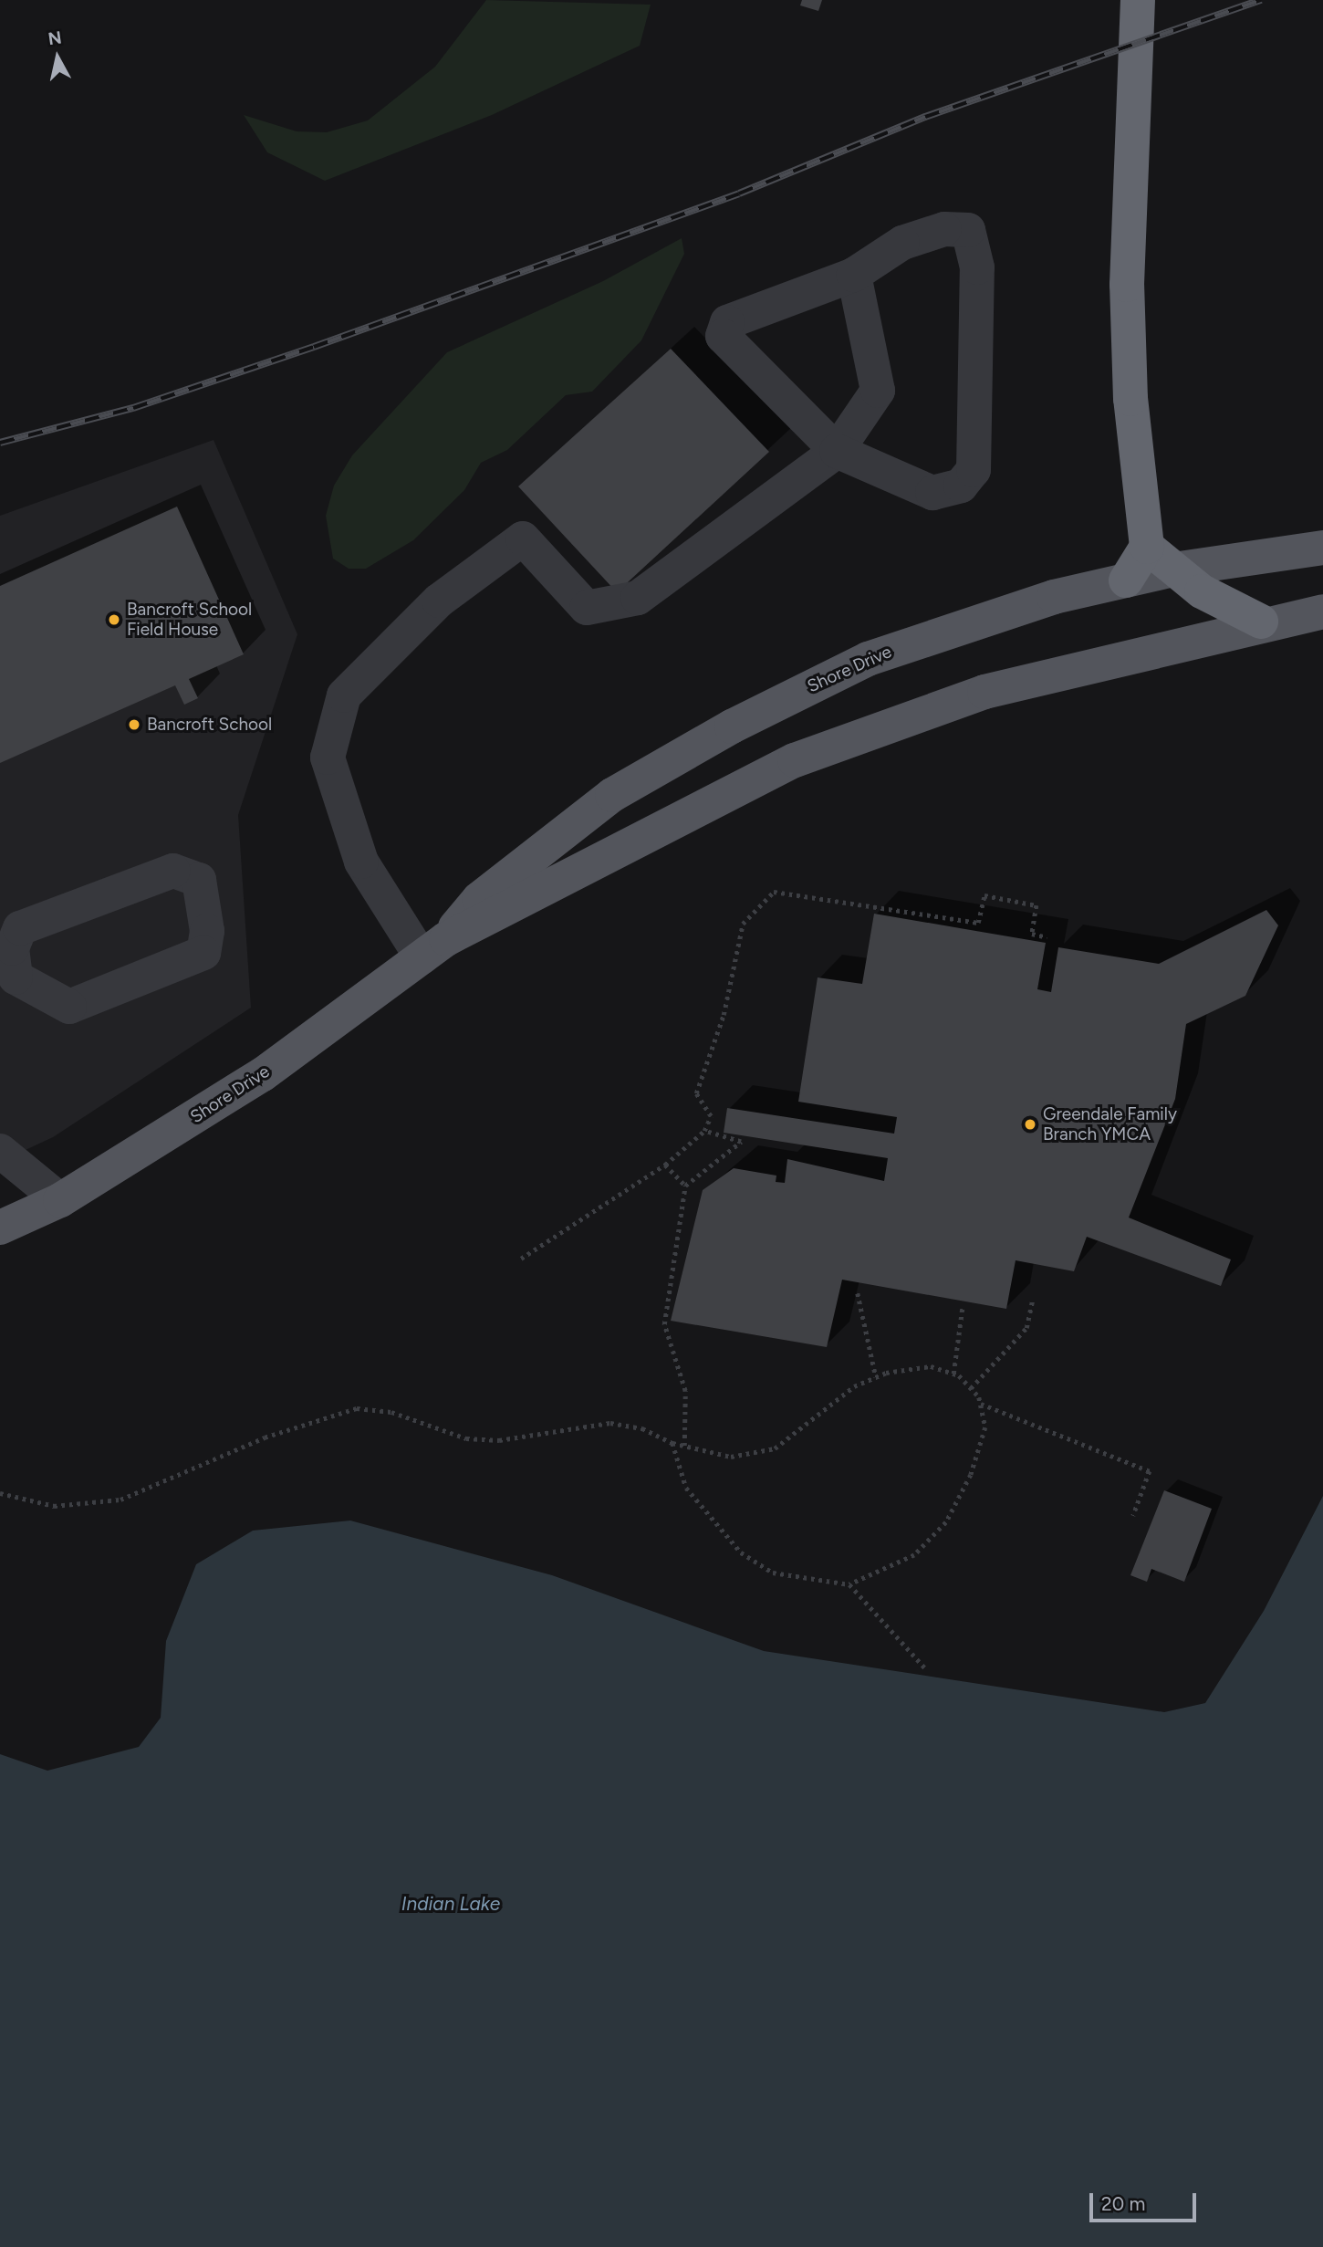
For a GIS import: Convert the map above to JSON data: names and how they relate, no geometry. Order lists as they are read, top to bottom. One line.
{"streets":{"main road":["Shore Drive"]},"water":["Indian Lake"],"places":["Bancroft School Field House","Bancroft School","Greendale Family Branch YMCA"],"scale_bar":"20 m","north":"top"}
